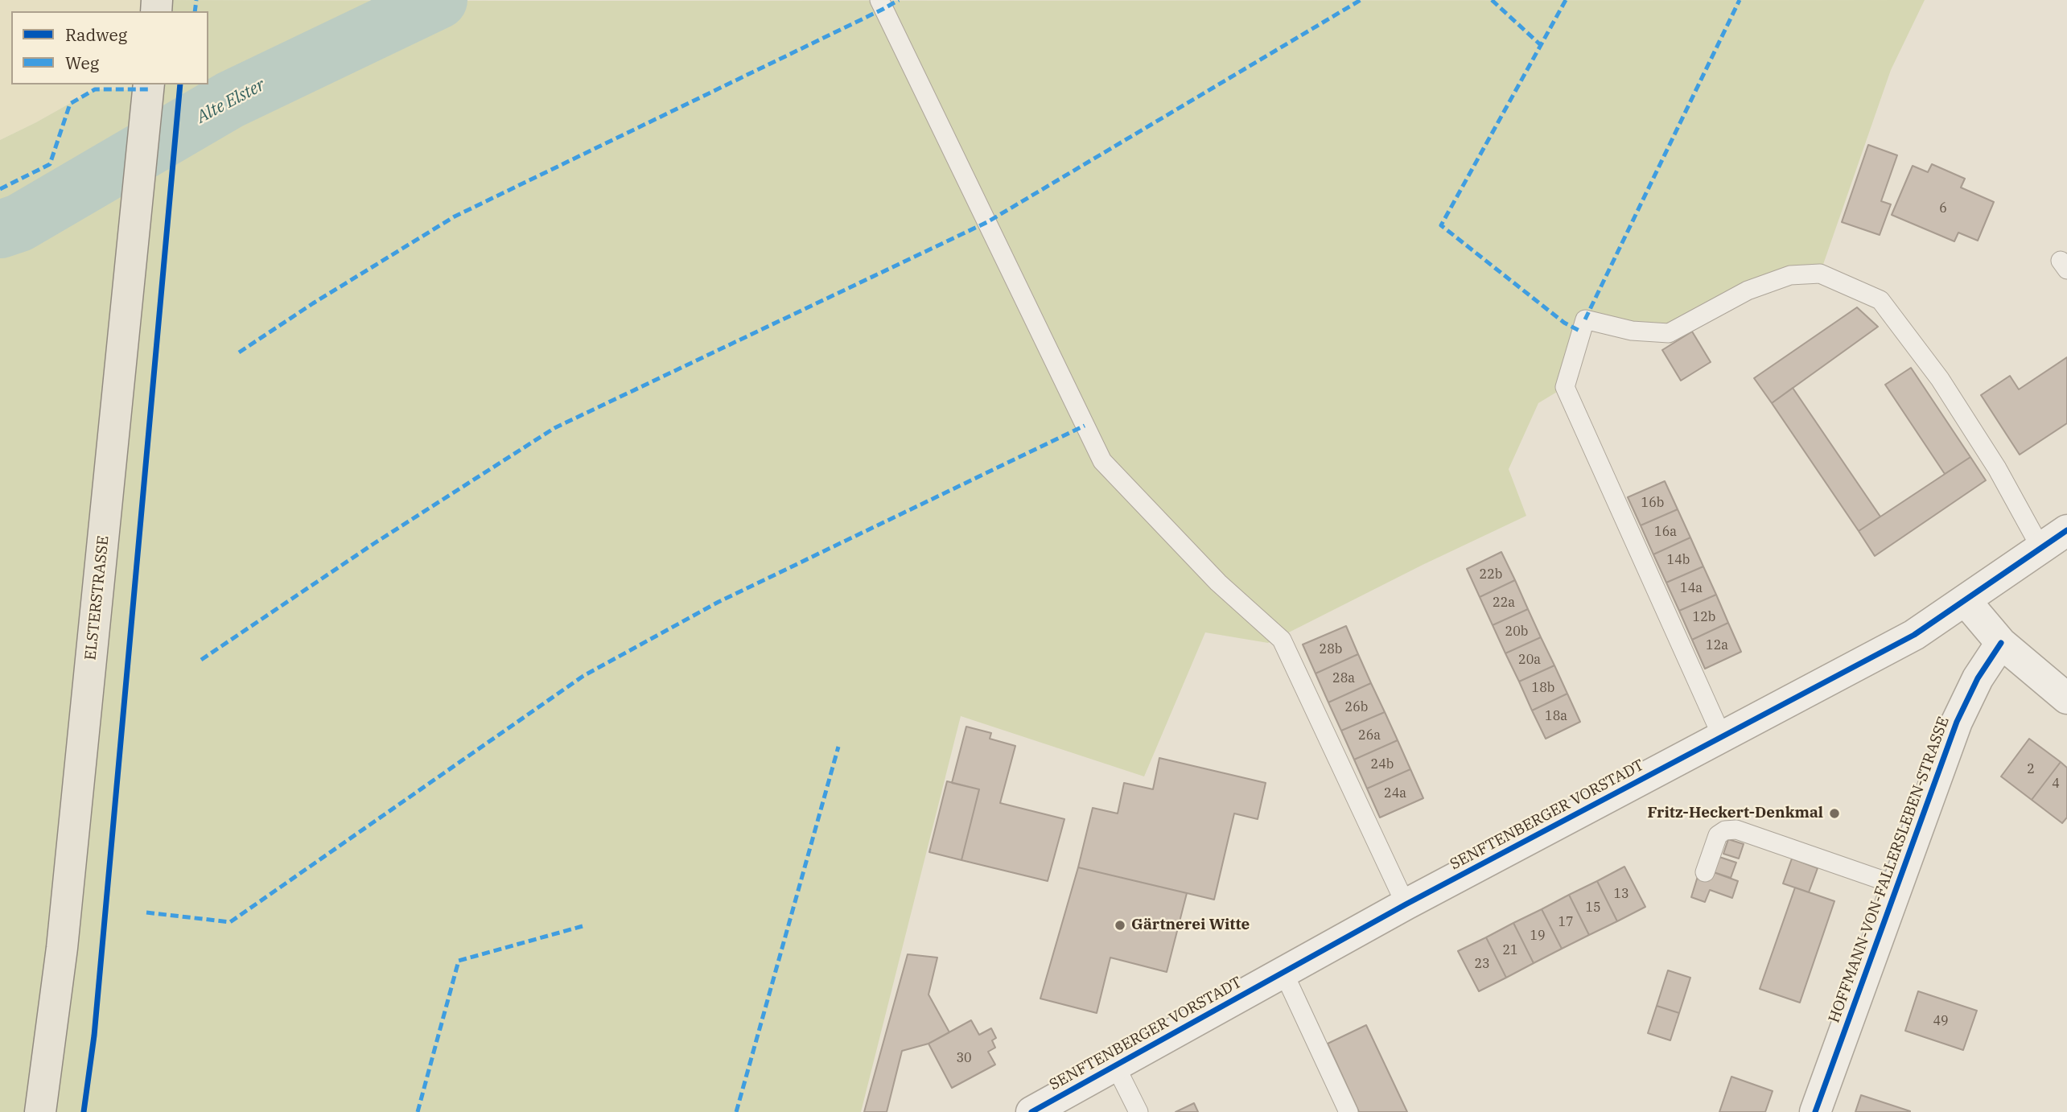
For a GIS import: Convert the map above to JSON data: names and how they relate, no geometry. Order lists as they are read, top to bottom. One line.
{"streets":{"main road":["ELSTERSTRASSE"],"street":["SENFTENBERGER VORSTADT","HOFFMANN-VON-FALLERSLEBEN-STRASSE"]},"water":["Alte Elster"],"places":["Fritz-Heckert-Denkmal","Gärtnerei Witte"],"house_numbers":["6","16b","16a","14b","22b","14a","22a","12b","20b","12a","28b","20a","28a","18b","26b","18a","26a","24b","2","4","24a","13","15","17","19","21","23","49","30"],"legend":["Radweg","Weg"]}
